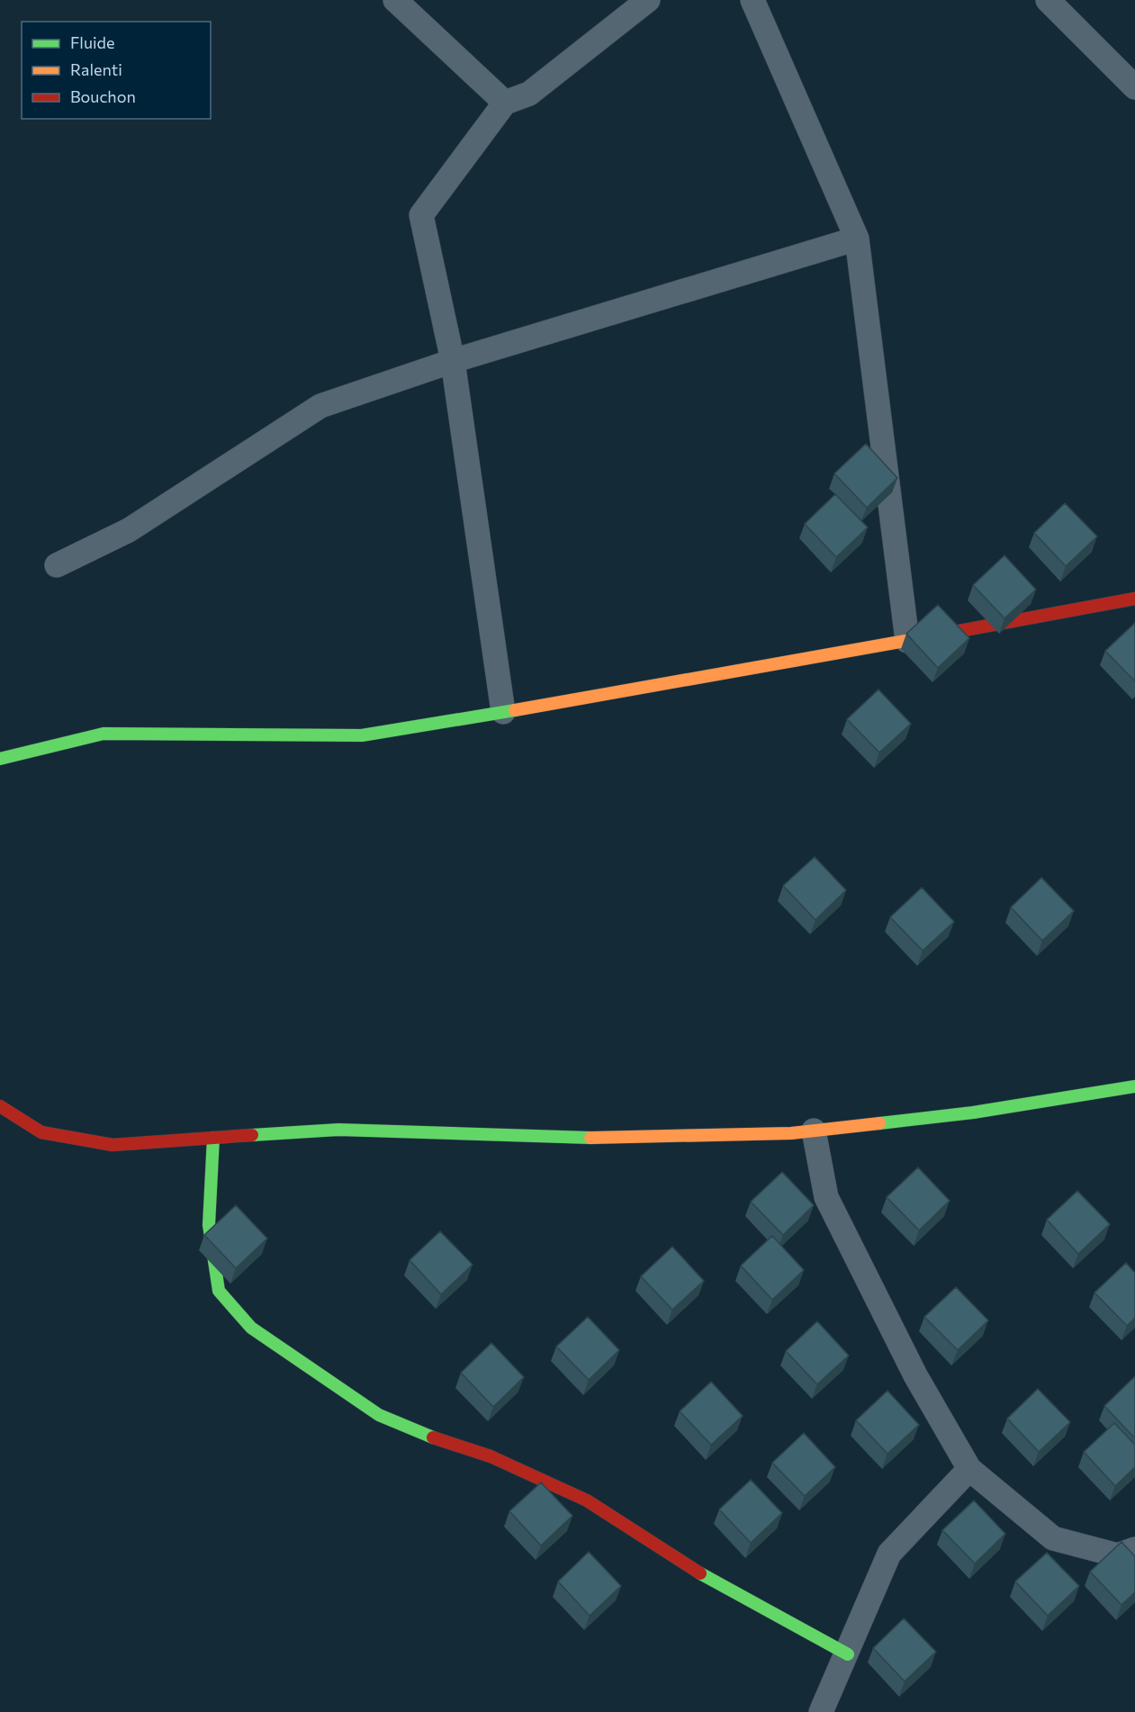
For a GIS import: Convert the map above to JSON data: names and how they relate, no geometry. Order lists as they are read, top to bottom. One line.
{"legend":["Fluide","Ralenti","Bouchon"]}
